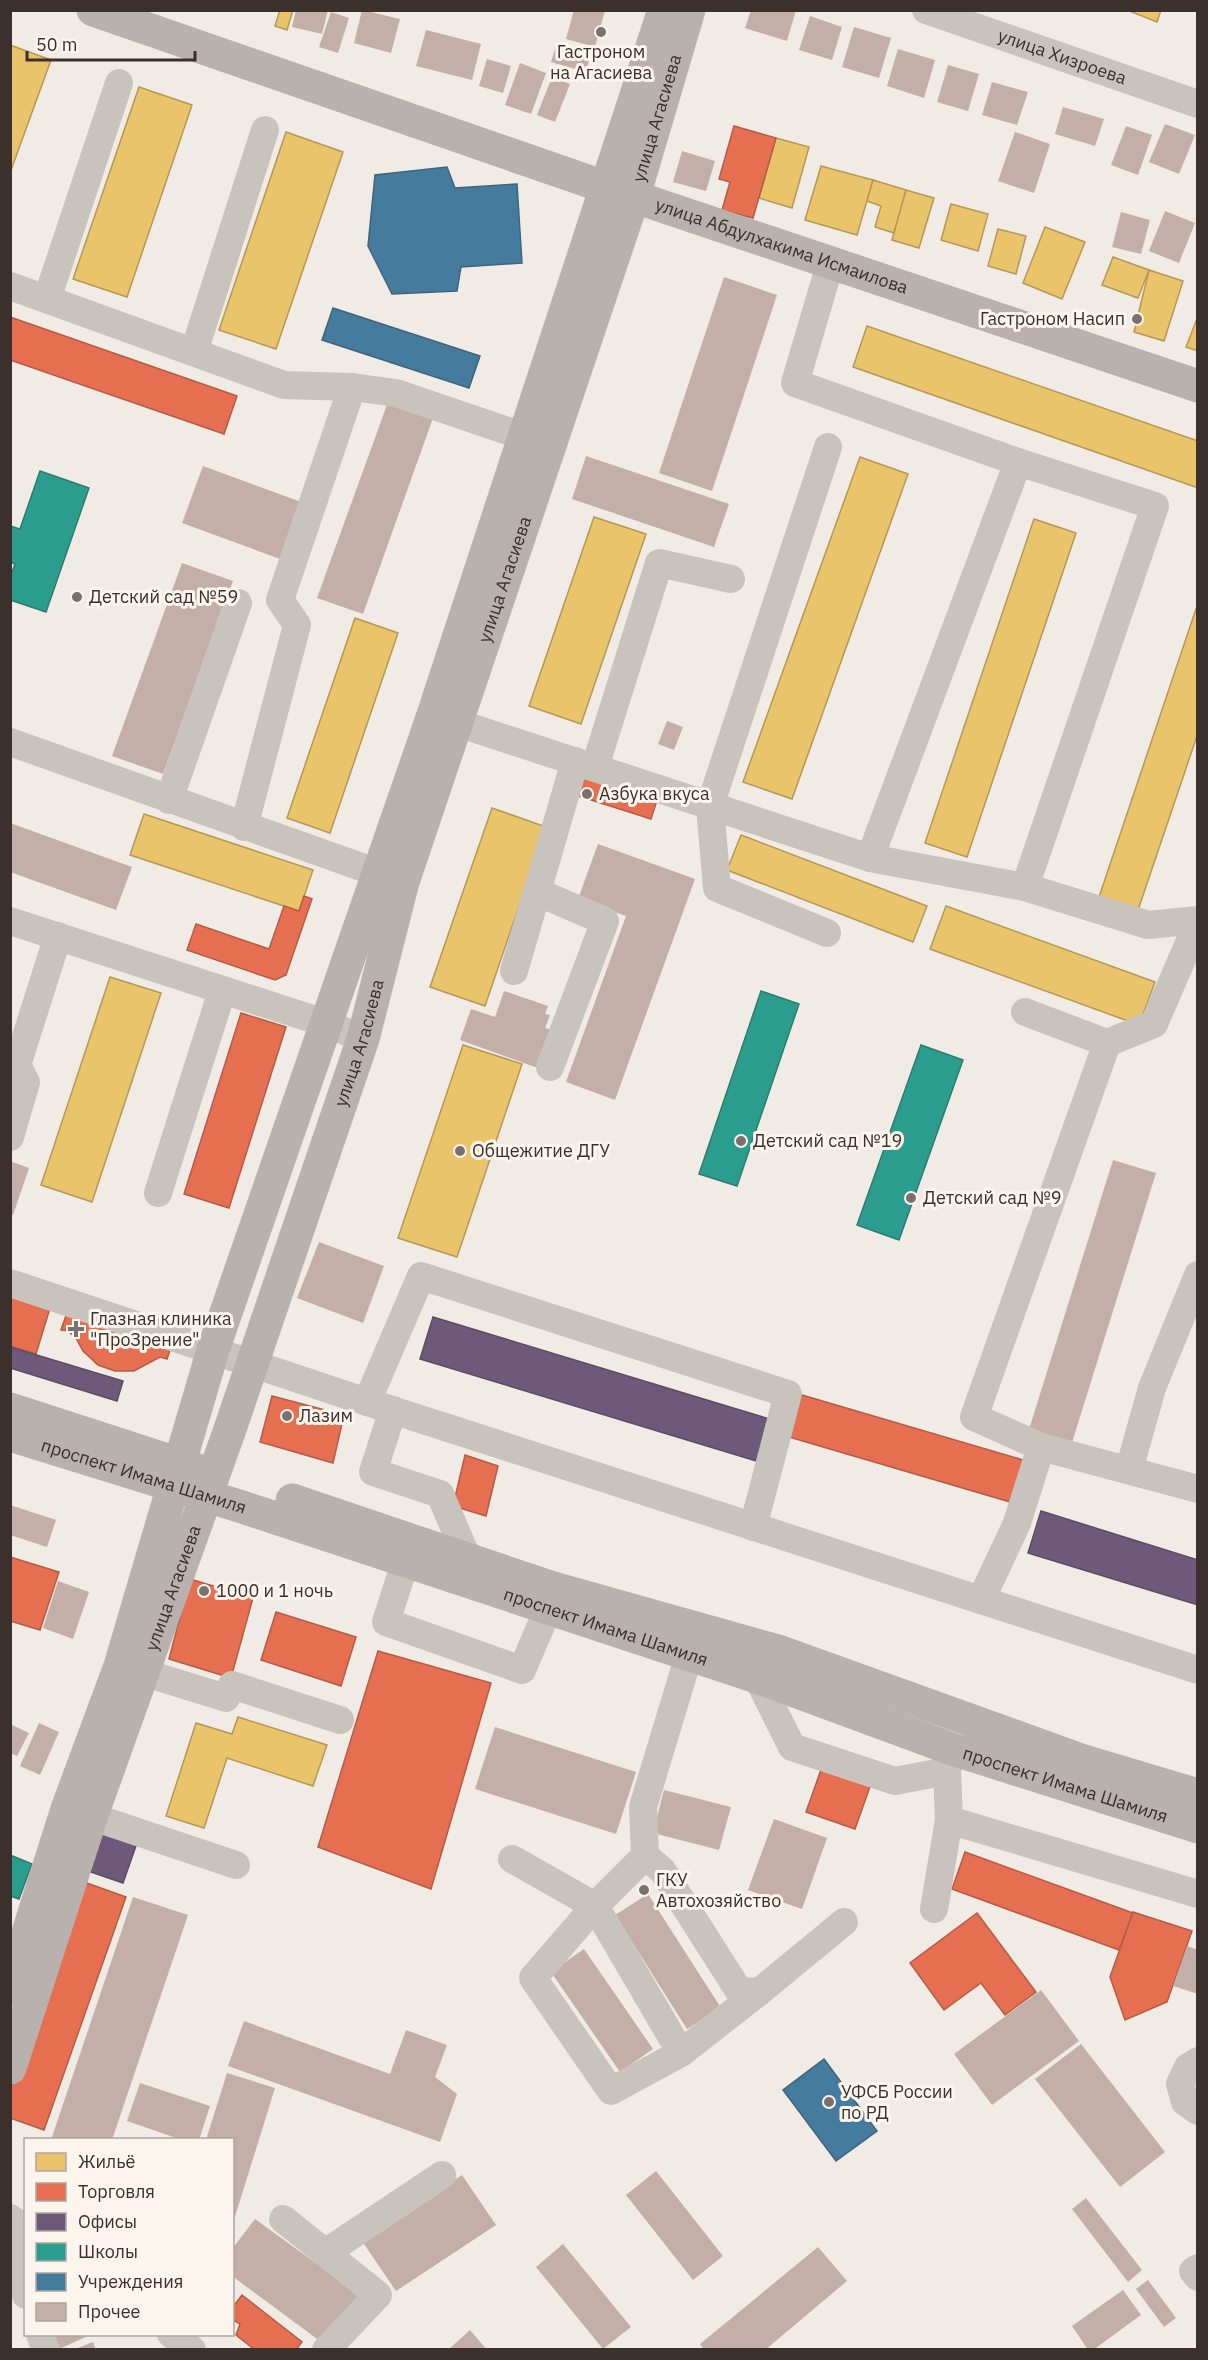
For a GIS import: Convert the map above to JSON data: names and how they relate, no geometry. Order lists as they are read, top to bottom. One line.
{"streets":{"main road":["улица Агасиева","улица Абдулхакима Исмаилова","проспект Имама Шамиля"],"street":["улица Хизроева"]},"crossings":[["улица Агасиева","улица Абдулхакима Исмаилова"],["улица Агасиева","проспект Имама Шамиля"]],"places":{"other":["Гастроном на Агасиева","Гастроном Насип","Детский сад №59","Азбука вкуса","Детский сад №19","Общежитие ДГУ","Детский сад №9","Лазим","1000 и 1 ночь","ГКУ Автохозяйство","УФСБ России по РД"],"health":["Глазная клиника \"ПроЗрение\""]},"legend":["Жильё","Торговля","Офисы","Школы","Учреждения","Прочее"],"scale_bar":"50 m"}
